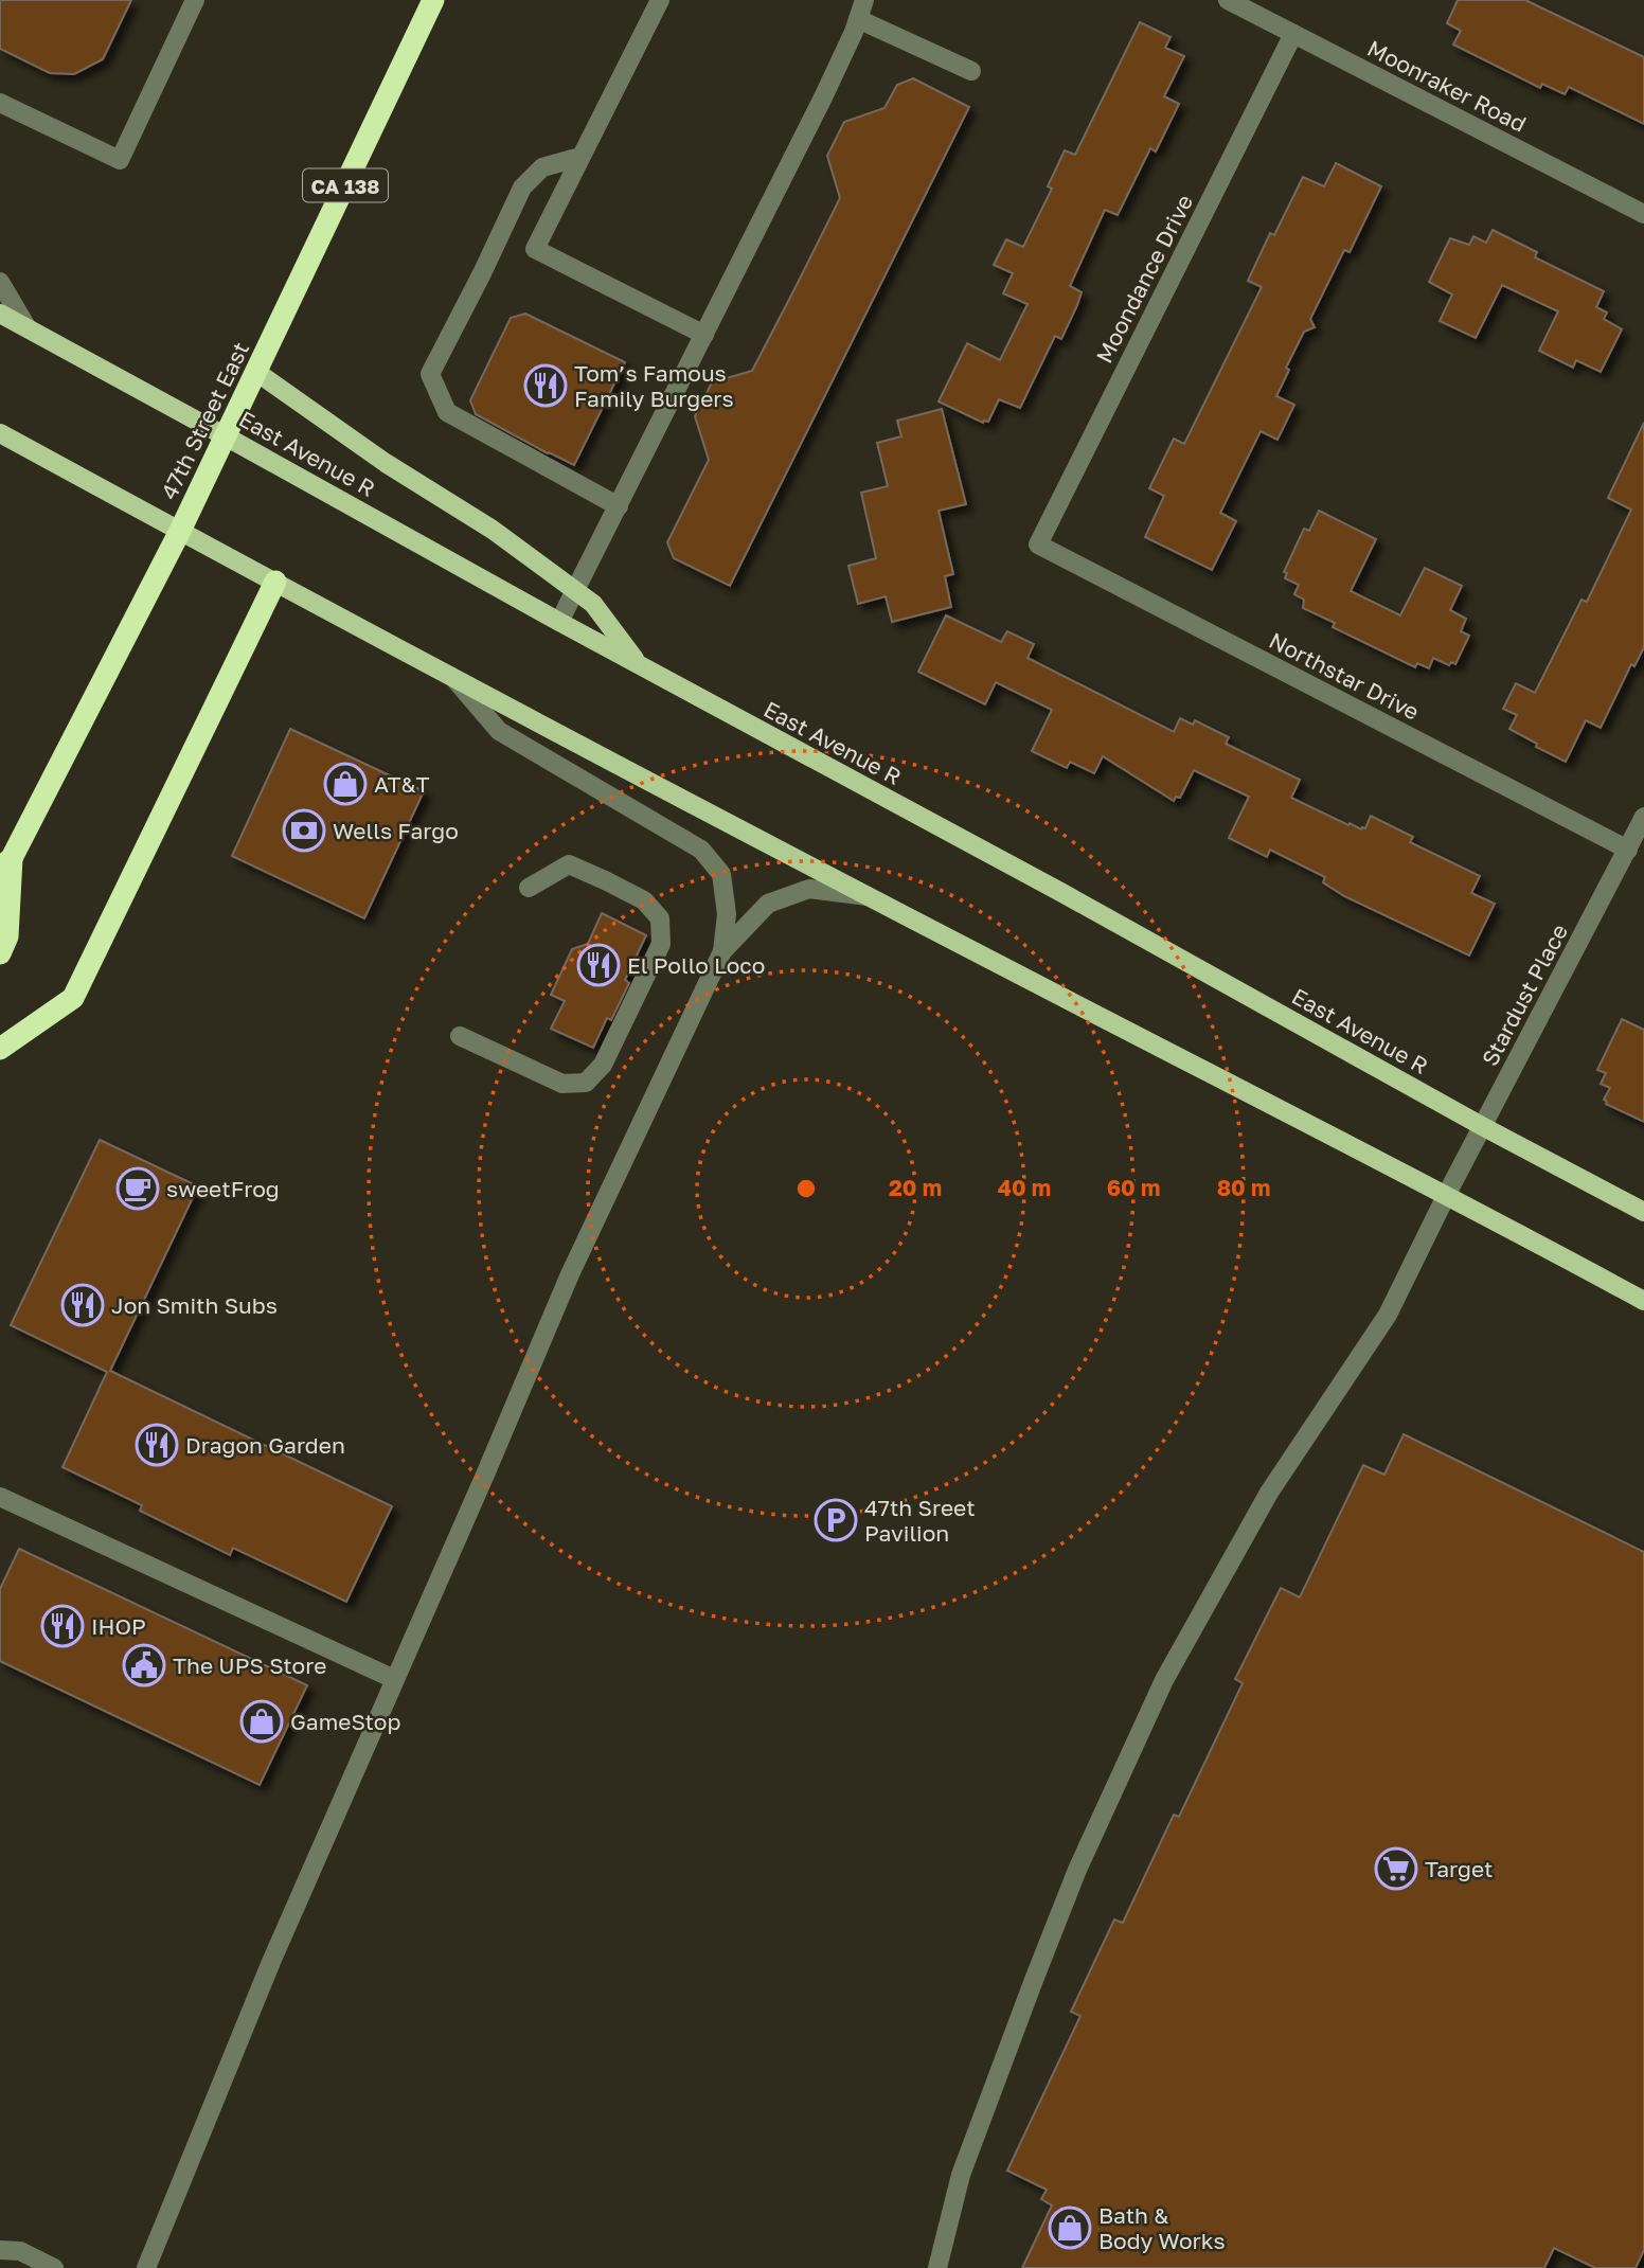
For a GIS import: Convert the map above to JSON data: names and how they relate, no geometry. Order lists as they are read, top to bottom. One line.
{"streets":{"highway":["CA 138","47th Street East"],"main road":["East Avenue R"],"street":["Moonraker Road","Moondance Drive","Northstar Drive","Stardust Place"]},"crossings":[["Moonraker Road","Moondance Drive"],["Moondance Drive","Northstar Drive"],["47th Street East","East Avenue R"],["East Avenue R","Stardust Place"],["Northstar Drive","Stardust Place"]],"places":{"restaurant":["Tom’s Famous Family Burgers","El Pollo Loco","Jon Smith Subs","Dragon Garden","IHOP"],"shop":["AT&T","GameStop","Bath & Body Works"],"bank":["Wells Fargo"],"cafe":["sweetFrog"],"parking":["47th Sreet Pavilion"],"public building":["The UPS Store"],"supermarket":["Target"]},"rings":["20 m","40 m","60 m","80 m"]}
